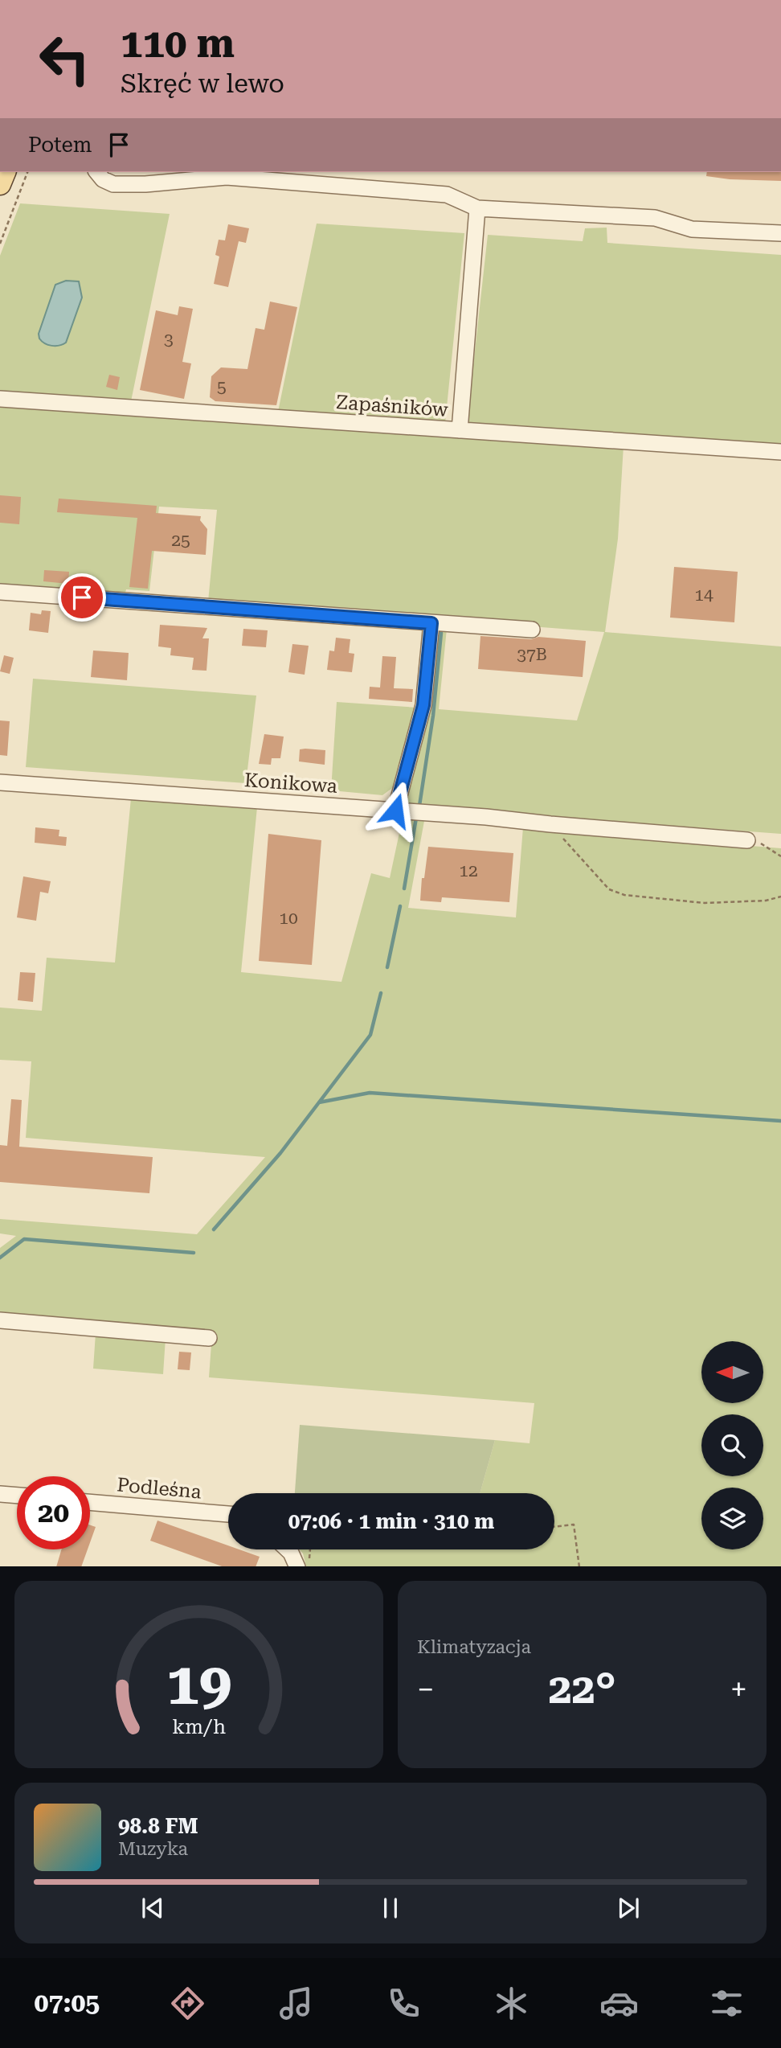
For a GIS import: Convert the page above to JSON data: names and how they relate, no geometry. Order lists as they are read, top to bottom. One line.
{"streets":{"street":["Zapaśników","Konikowa","Podleśna"]},"house_numbers":["3","5","25","14","37B","12","10"],"north":"left","page":{"turn":["110 m","Skręć w lewo"],"then":"Potem","limit":"20","trip":"07:06 · 1 min · 310 m","tile":"Klimatyzacja","heat":["−","22°","+"],"song":["98.8 FM","Muzyka"],"tabs":"07:05","gauge":["19","km/h"]}}
